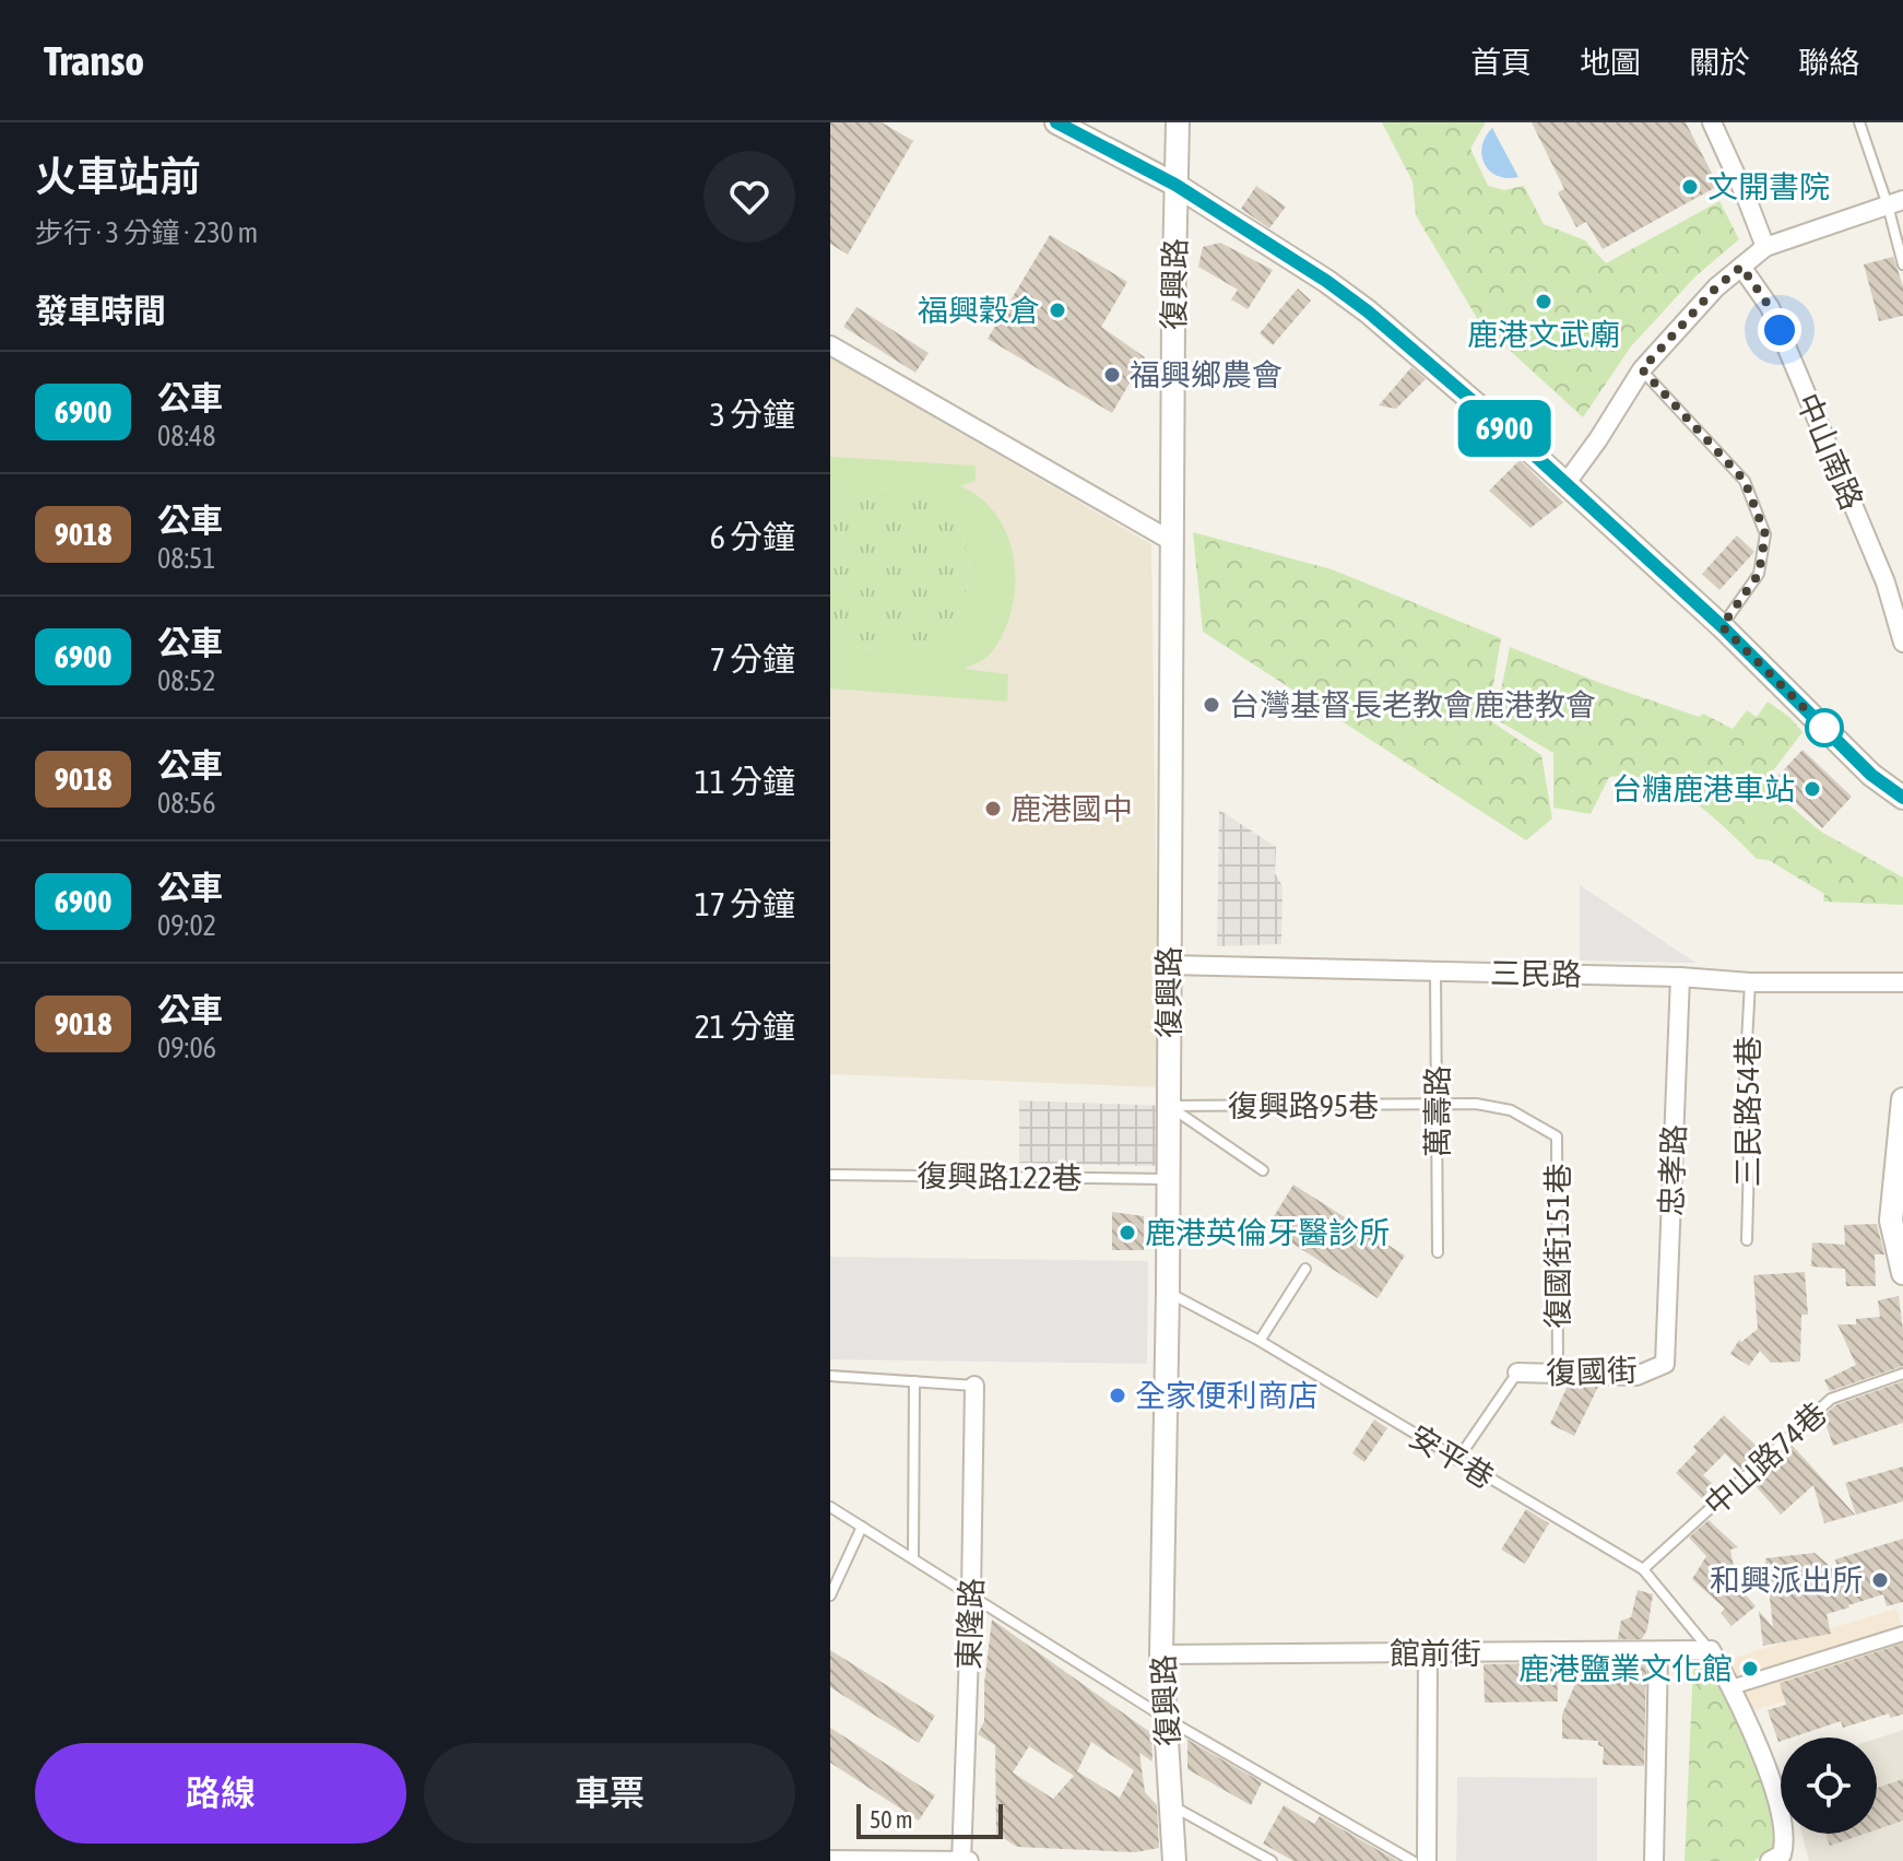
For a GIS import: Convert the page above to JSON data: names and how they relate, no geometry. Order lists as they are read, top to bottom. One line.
{"streets":{"street":["復興路","中山南路","三民路","忠孝路","復國街","東隆路","館前街"],"lane":["復興路95巷","萬壽路","三民路54巷","復興路122巷","復國街151巷","安平巷","中山路74巷"]},"crossings":[["復興路","三民路"],["復興路","復興路95巷"],["復興路","復興路122巷"],["復興路","安平巷"],["復興路","館前街"],["三民路","萬壽路"],["三民路","三民路54巷"],["三民路","忠孝路"],["復興路95巷","萬壽路"],["復興路95巷","復國街151巷"],["萬壽路","復國街151巷"],["忠孝路","復國街"],["復國街151巷","復國街"],["安平巷","中山路74巷"],["安平巷","館前街"]],"places":["文開書院","鹿港文武廟","福興穀倉","福興鄉農會","台灣基督長老教會鹿港教會","台糖鹿港車站","鹿港國中","鹿港英倫牙醫診所","全家便利商店","和興派出所","鹿港鹽業文化館"],"lines":["bus line 6900"],"scale_bar":"50 m","page":{"header":"Transo","nav":["首頁","地圖","關於","聯絡"],"heading":[["火車站前","步行 · 3 分鐘 · 230 m"],"發車時間"],"on_map":"6900","list":[{"mark":"6900","name":"公車","note":"08:48","value":"3 分鐘"},{"mark":"9018","name":"公車","note":"08:51","value":"6 分鐘"},{"mark":"6900","name":"公車","note":"08:52","value":"7 分鐘"},{"mark":"9018","name":"公車","note":"08:56","value":"11 分鐘"},{"mark":"6900","name":"公車","note":"09:02","value":"17 分鐘"},{"mark":"9018","name":"公車","note":"09:06","value":"21 分鐘"}],"buttons":["路線","車票"],"scale":"50 m"}}
